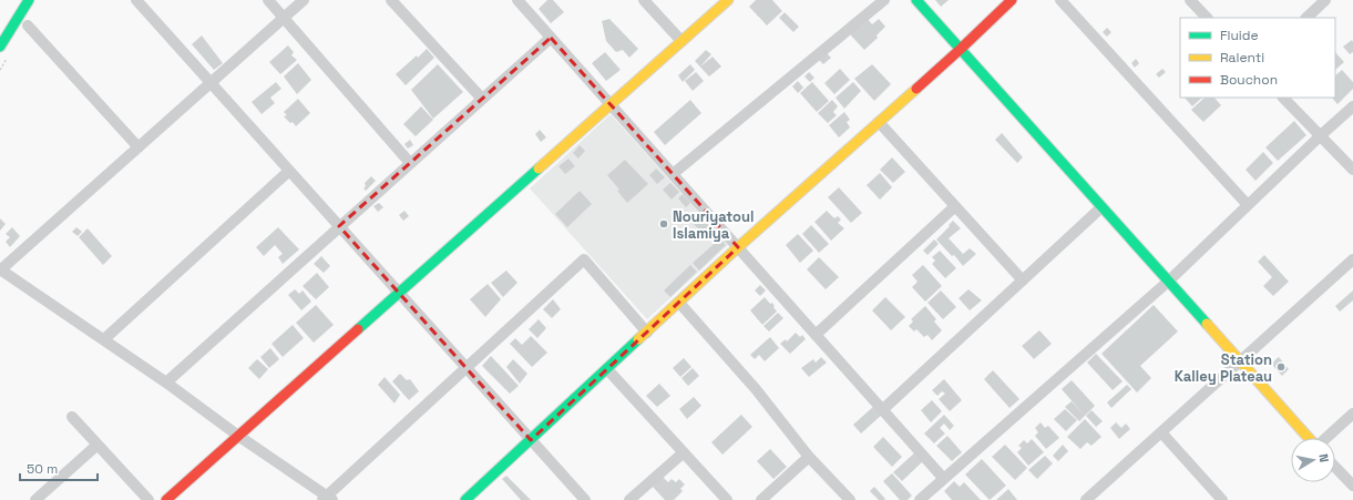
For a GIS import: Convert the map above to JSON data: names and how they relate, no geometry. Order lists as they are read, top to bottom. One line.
{"places":["Nouriyatoul Islamiya","Station Kalley Plateau"],"legend":["Fluide","Ralenti","Bouchon"],"scale_bar":"50 m","north":"right"}
